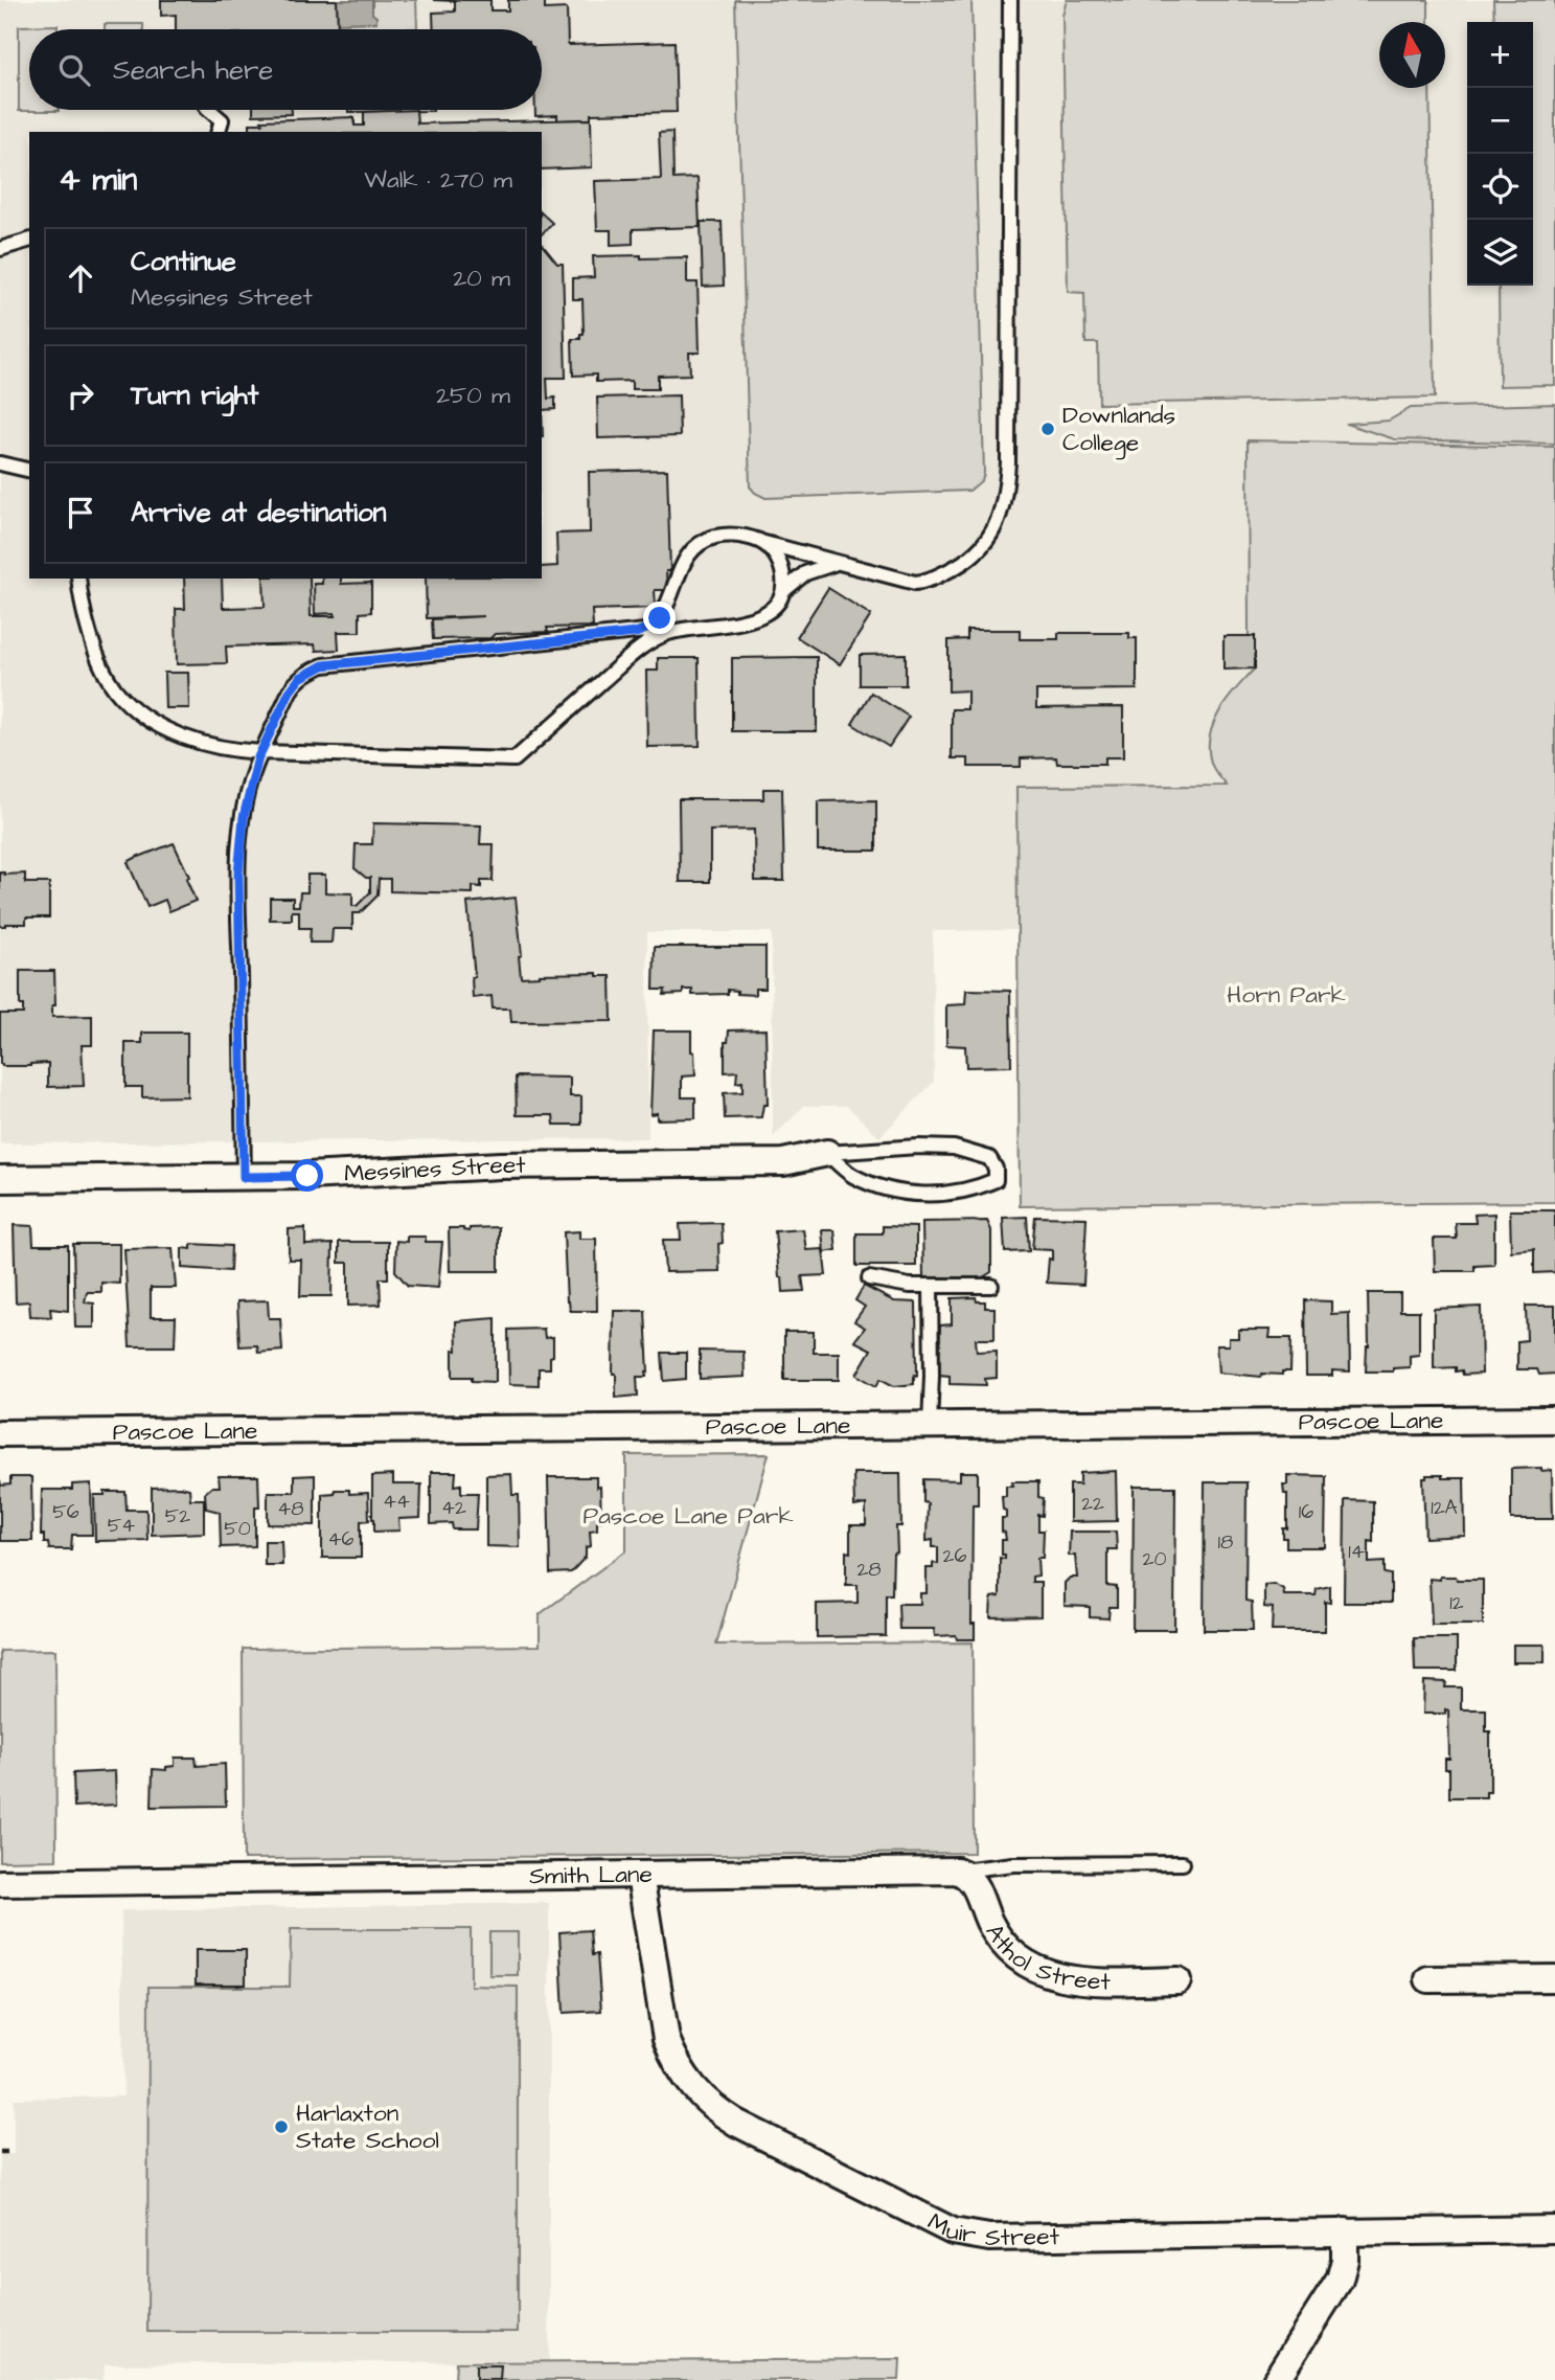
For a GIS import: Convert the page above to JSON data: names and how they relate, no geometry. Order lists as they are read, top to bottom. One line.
{"streets":{"street":["Messines Street","Pascoe Lane","Smith Lane","Athol Street","Muir Street"]},"crossings":[["Smith Lane","Athol Street"],["Smith Lane","Muir Street"]],"parks":["Horn Park","Pascoe Lane Park"],"places":["Downlands College","Harlaxton State School"],"house_numbers":["44","22","42","12A","48","56","16","52","54","50","46","18","14","26","20","28","12"],"north":"top","page":{"map_buttons":["+","−"],"search":"Search here","heading":["4 min","Walk · 270 m"],"list":[["Continue","Messines Street","20 m"],["Turn right","250 m"],"Arrive at destination"]}}
